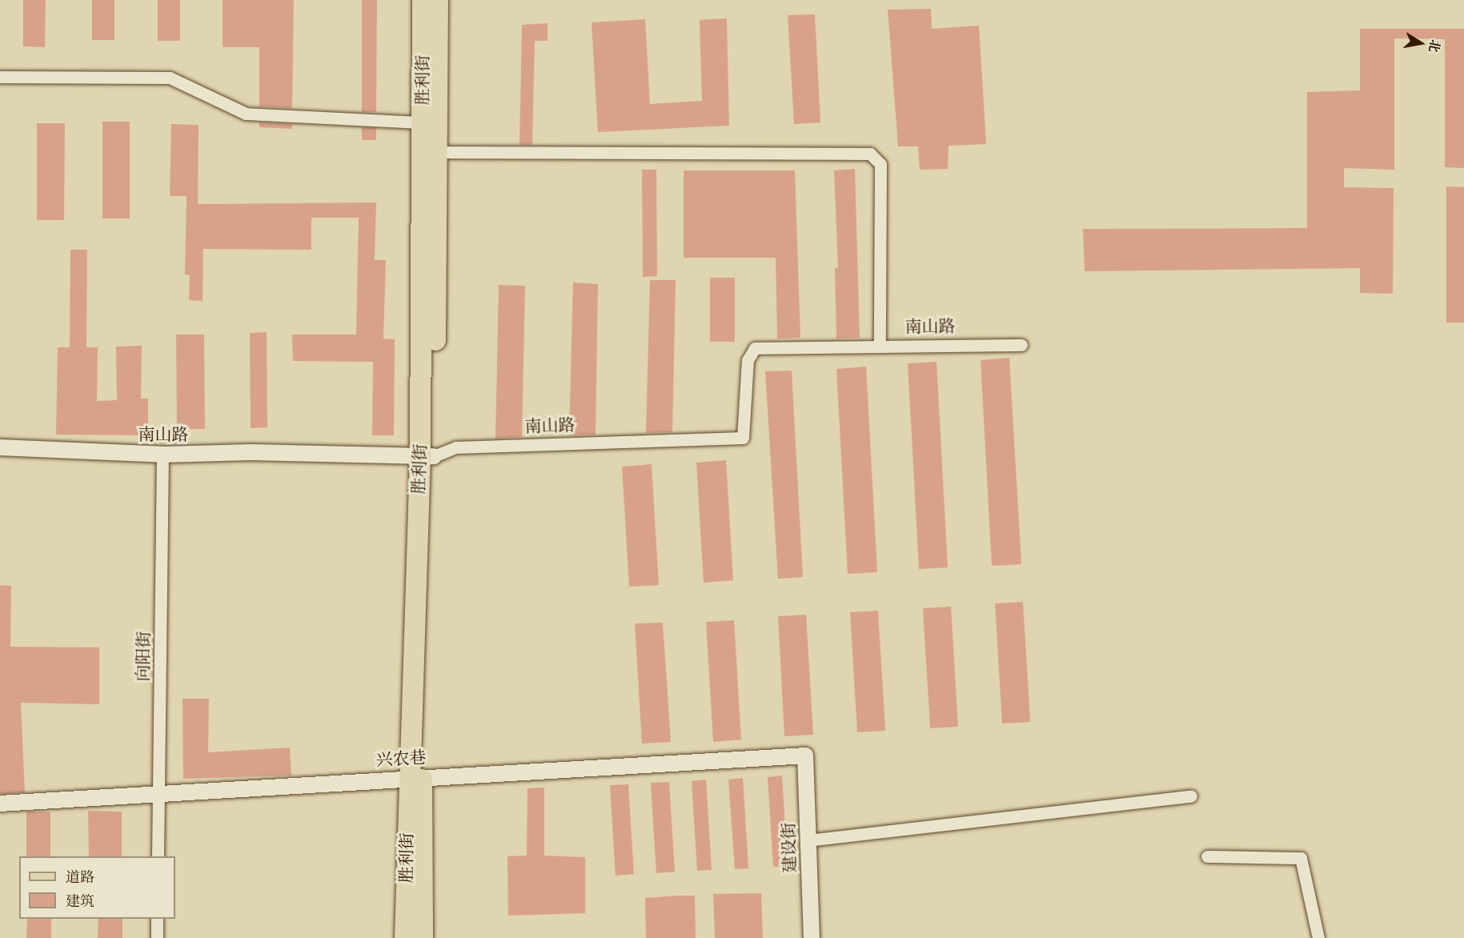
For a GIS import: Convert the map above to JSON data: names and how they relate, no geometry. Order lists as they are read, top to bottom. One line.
{"streets":{"main road":["胜利街"],"street":["南山路","向阳街","兴农巷","建设街"]},"crossings":[["胜利街","南山路"],["胜利街","兴农巷"],["南山路","向阳街"],["向阳街","兴农巷"],["兴农巷","建设街"]],"legend":["道路","建筑"],"north":"right"}
